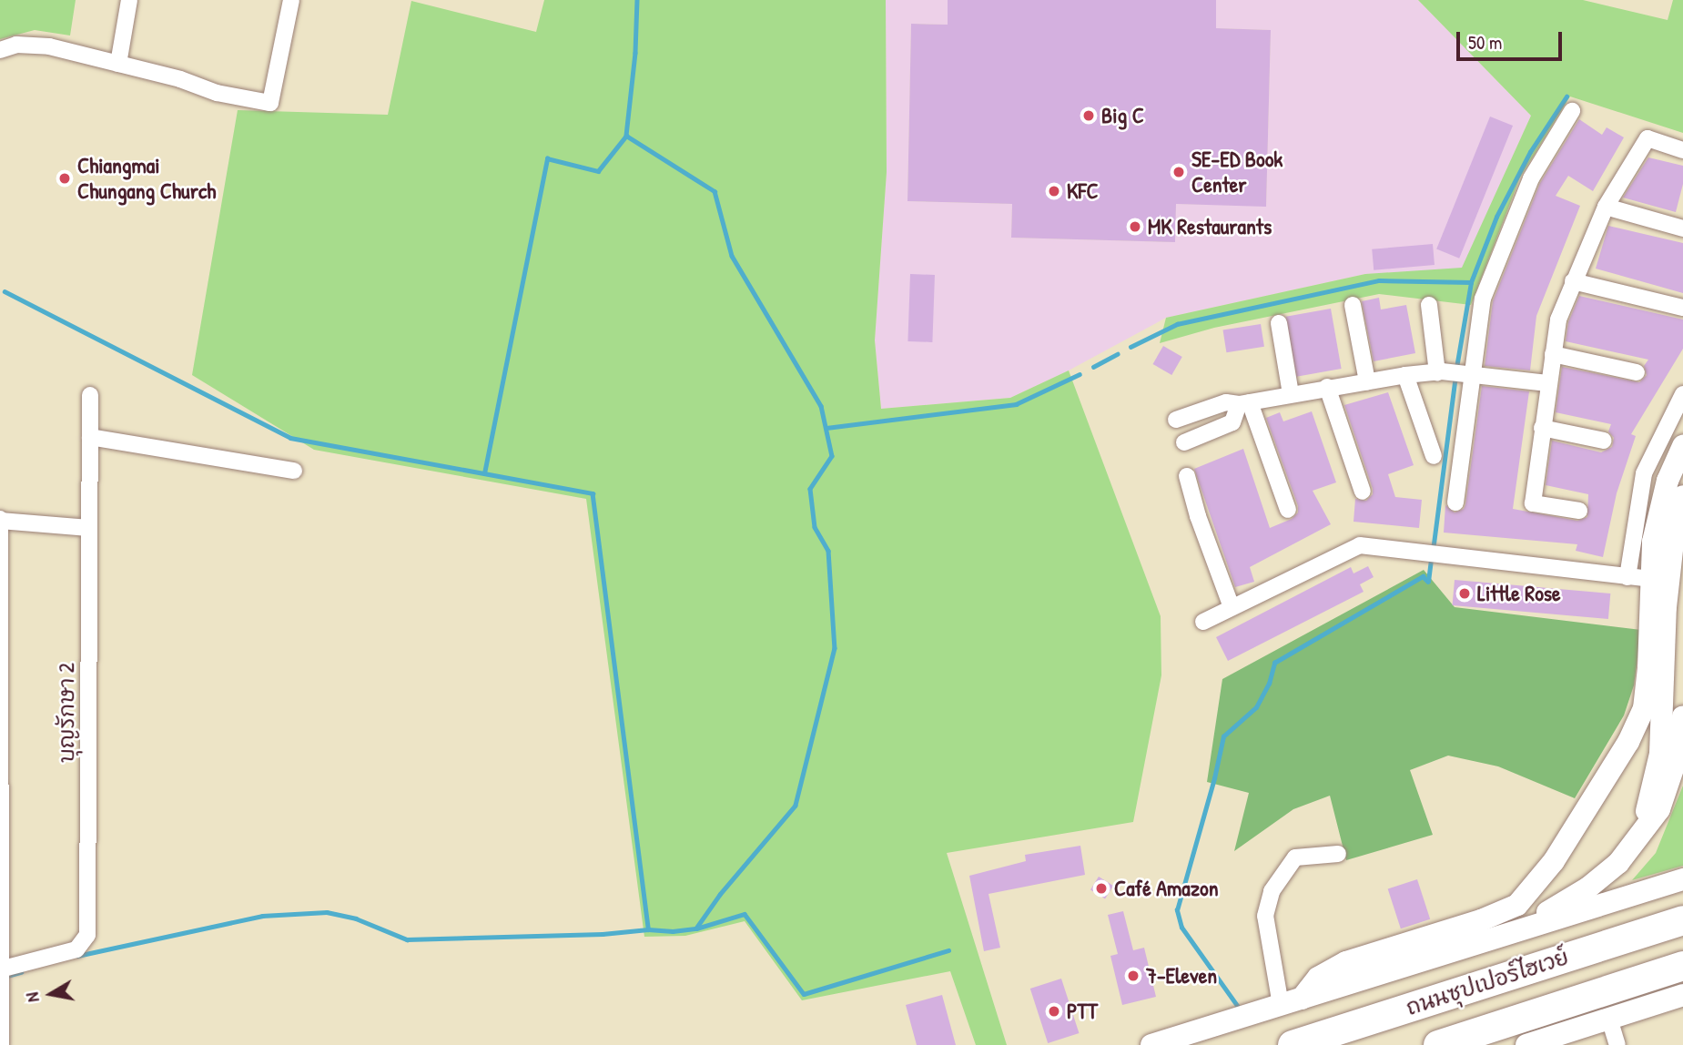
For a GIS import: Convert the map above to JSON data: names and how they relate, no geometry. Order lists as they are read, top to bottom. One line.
{"streets":{"highway":["ถนนซุปเปอร์ไฮเวย์"],"street":["บุญรักษา 2"]},"places":["Big C","SE-ED Book Center","Chiangmai Chungang Church","KFC","MK Restaurants","Little Rose","Café Amazon","7-Eleven","PTT"],"scale_bar":"50 m","north":"left"}
